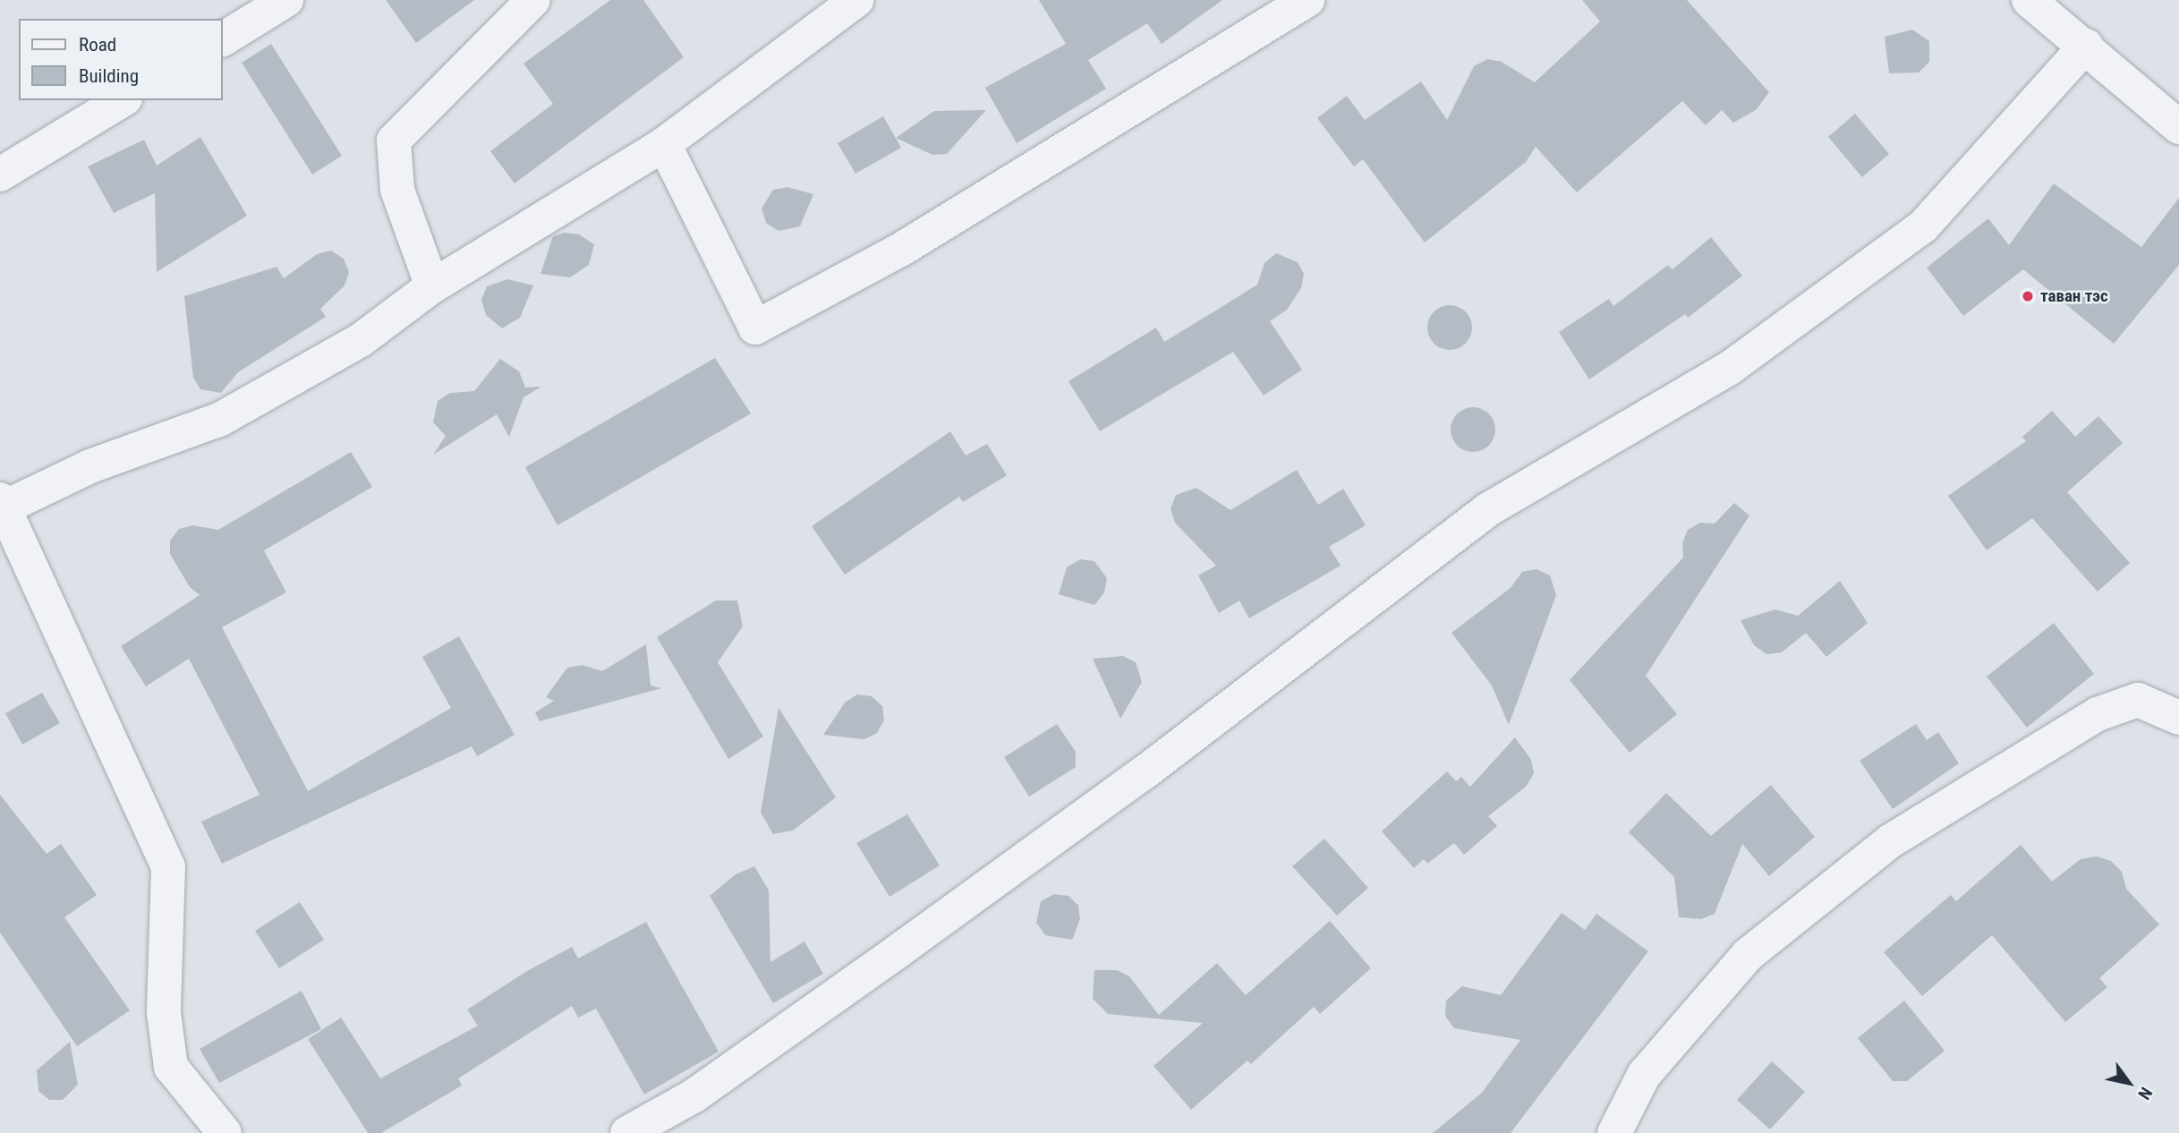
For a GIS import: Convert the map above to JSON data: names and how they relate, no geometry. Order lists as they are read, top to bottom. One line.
{"places":["таван тэс"],"legend":["Road","Building"],"north":"bottom right"}
